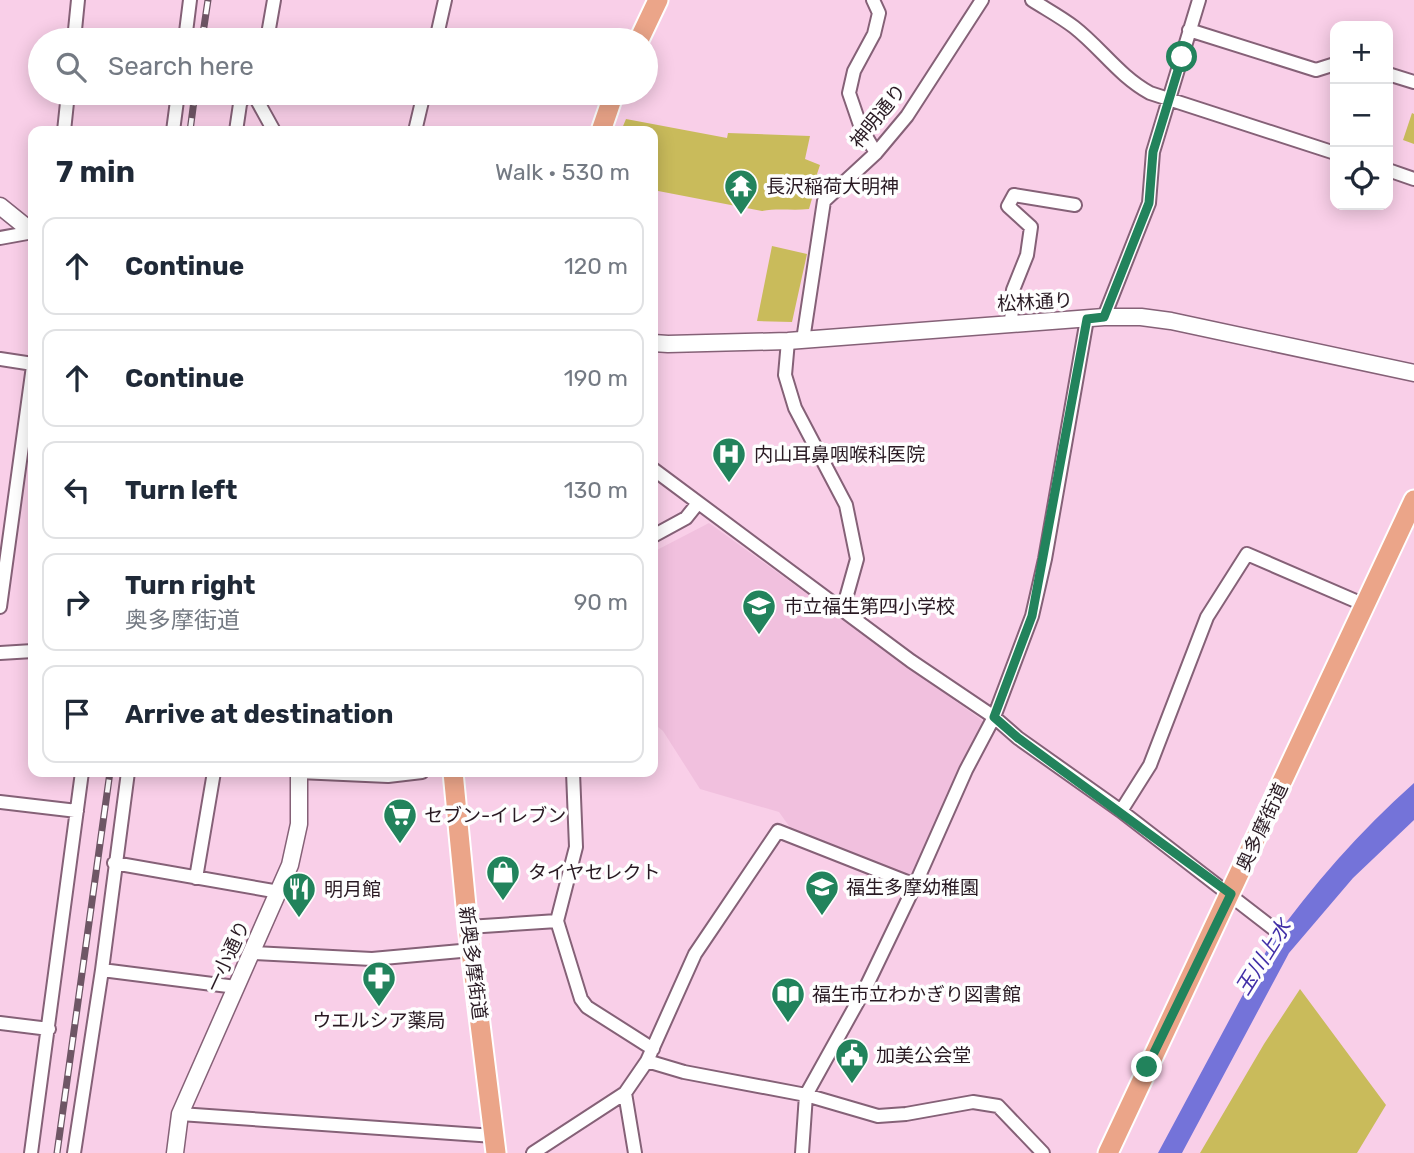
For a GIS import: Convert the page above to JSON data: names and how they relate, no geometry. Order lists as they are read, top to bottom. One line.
{"streets":{"main road":["奥多摩街道","新奥多摩街道"],"street":["神明通り","松林通り","一小通り"]},"crossings":[["神明通り","松林通り"]],"water":["玉川上水"],"places":{"temple":["長沢稲荷大明神"],"hospital":["内山耳鼻咽喉科医院"],"school or university":["市立福生第四小学校","福生多摩幼稚園"],"supermarket":["セブン-イレブン"],"shop":["タイヤセレクト"],"restaurant":["明月館"],"pharmacy":["ウエルシア薬局"],"library":["福生市立わかぎり図書館"],"public building":["加美公会堂"]},"page":{"map_buttons":["+","−"],"search":"Search here","heading":["7 min","Walk · 530 m"],"list":[["Continue","120 m"],["Continue","190 m"],["Turn left","130 m"],["Turn right","奥多摩街道","90 m"],"Arrive at destination"]}}
